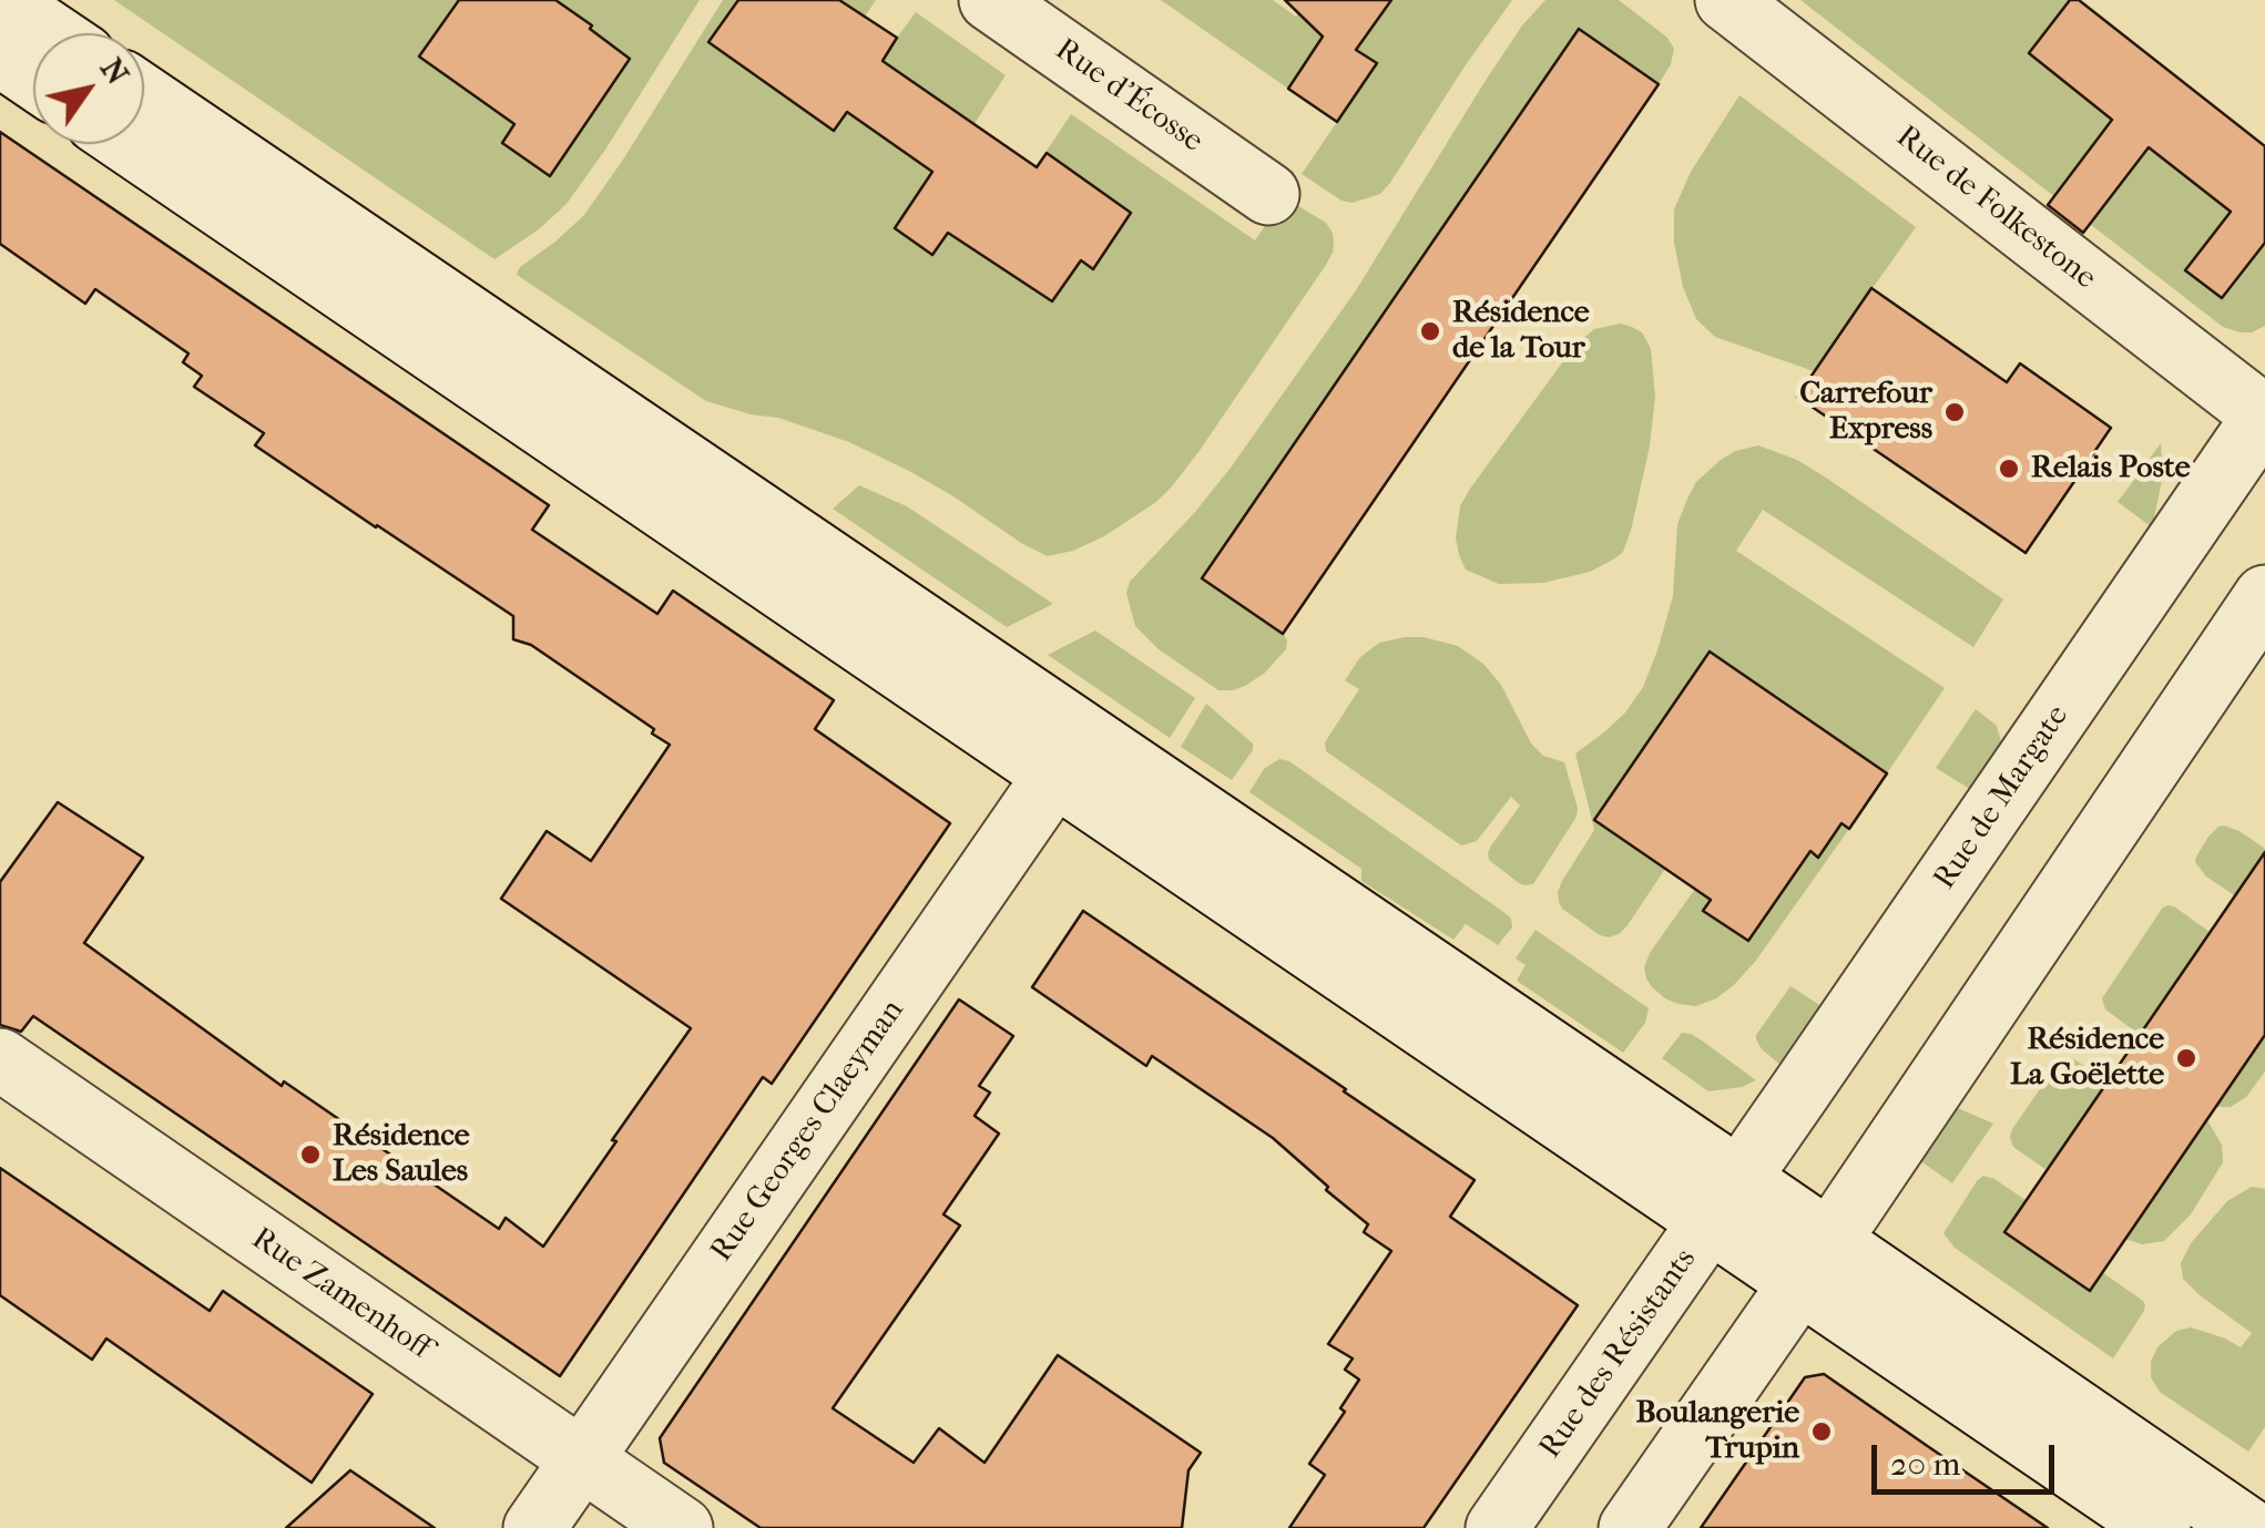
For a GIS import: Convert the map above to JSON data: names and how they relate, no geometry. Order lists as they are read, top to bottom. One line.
{"streets":{"street":["Rue d'Écosse","Rue de Folkestone","Rue de Margate","Rue Georges Claeyman","Rue Zamenhoff","Rue des Résistants"]},"crossings":[["Rue de Folkestone","Rue de Margate"],["Rue de Margate","Rue des Résistants"],["Rue Georges Claeyman","Rue Zamenhoff"]],"places":["Résidence de la Tour","Carrefour Express","Relais Poste","Résidence La Goëlette","Résidence Les Saules","Boulangerie Trupin"],"scale_bar":"20 m","north":"top right"}
